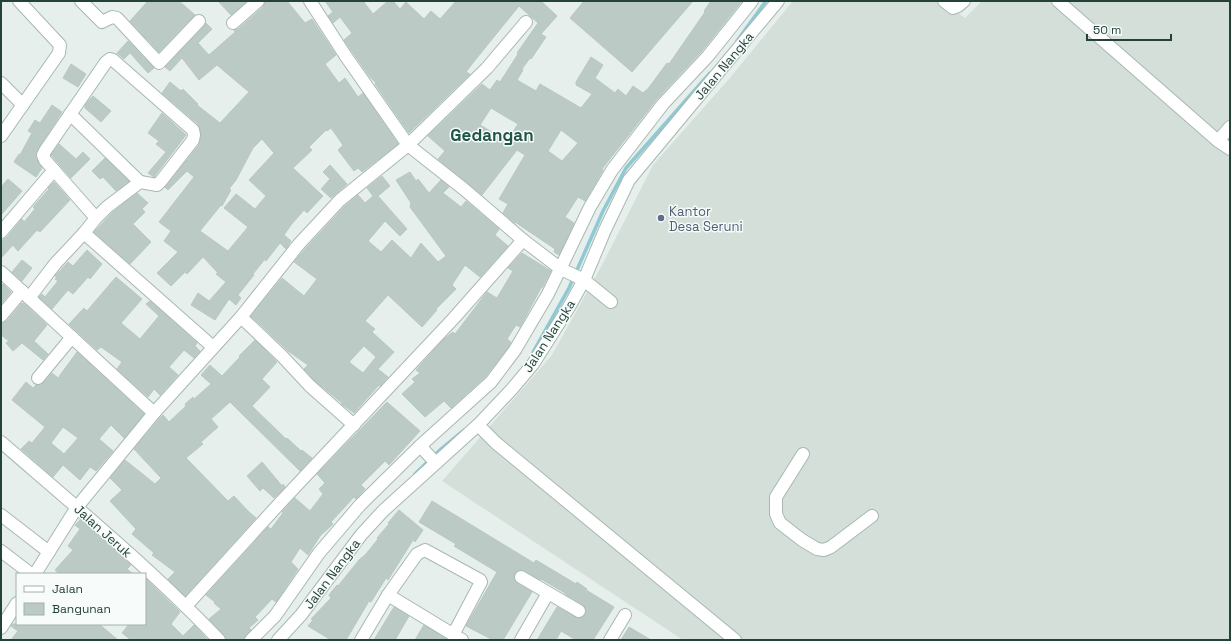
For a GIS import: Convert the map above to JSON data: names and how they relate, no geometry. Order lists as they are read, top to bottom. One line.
{"streets":{"street":["Jalan Nangka","Jalan Jeruk"]},"districts":["Gedangan"],"places":["Kantor Desa Seruni"],"legend":["Jalan","Bangunan"],"scale_bar":"50 m"}
